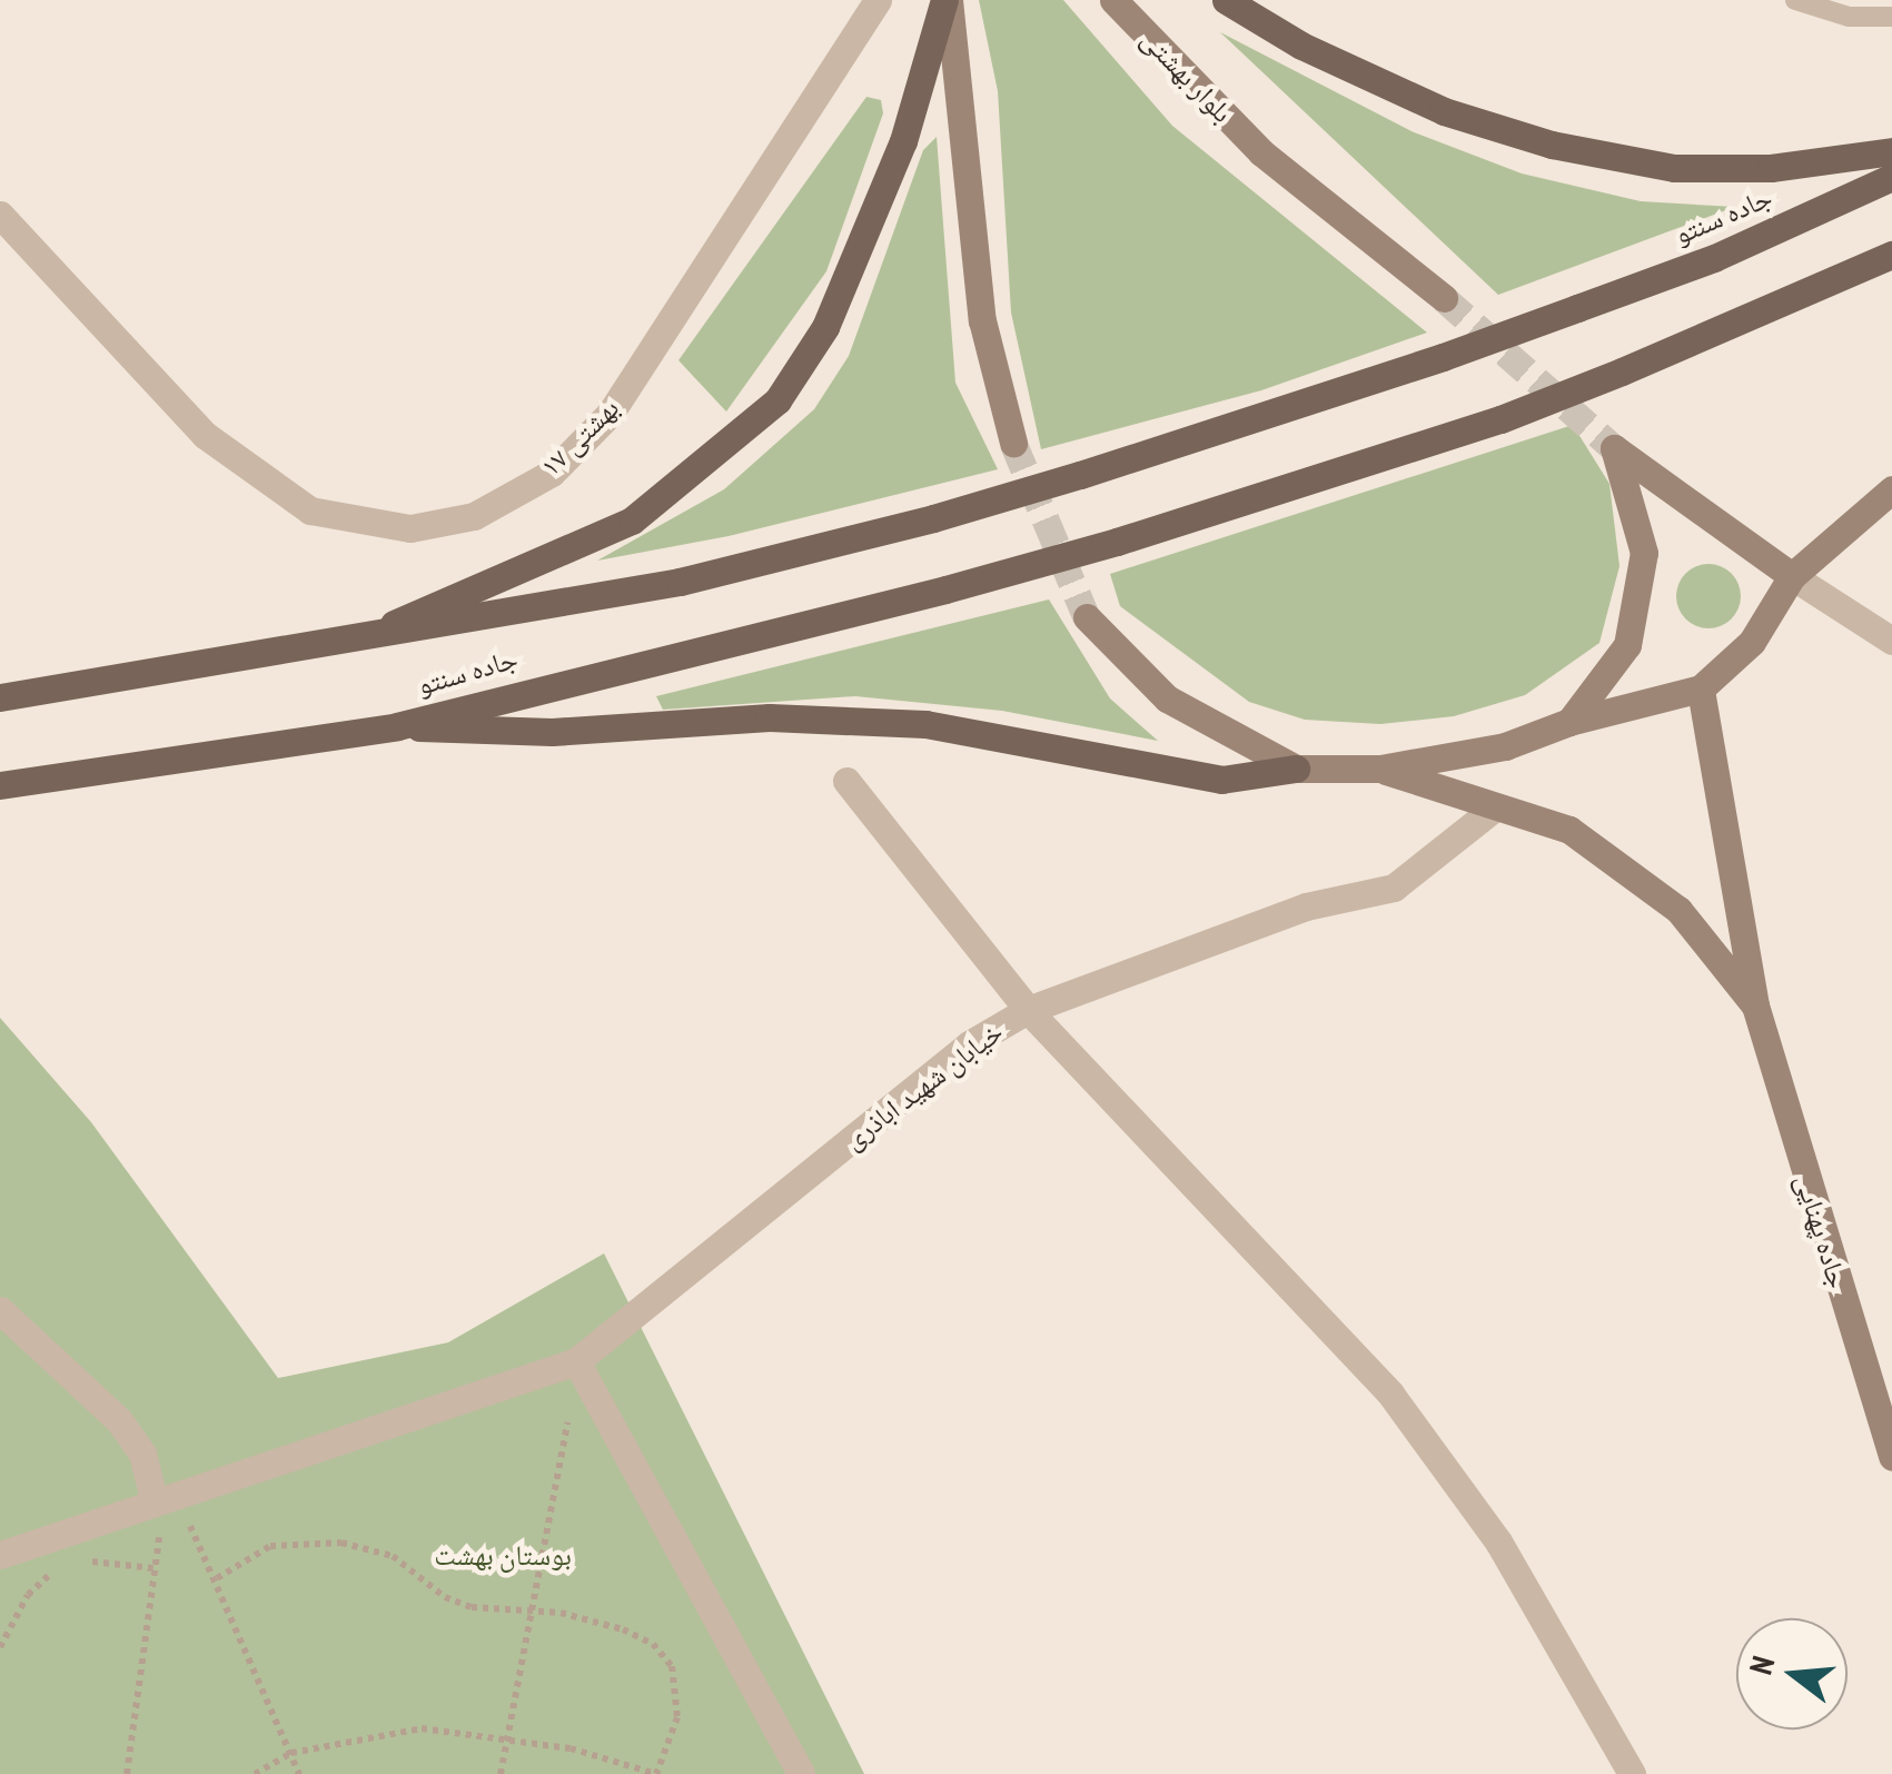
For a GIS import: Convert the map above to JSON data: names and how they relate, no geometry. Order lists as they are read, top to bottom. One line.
{"streets":{"main road":["بلوار بهشتی","جاده سنتو","جاده پهنایی"],"street":["بهشتی ۱۷","خیابان شهید اباذری"]},"parks":["بوستان بهشت"],"north":"left"}
